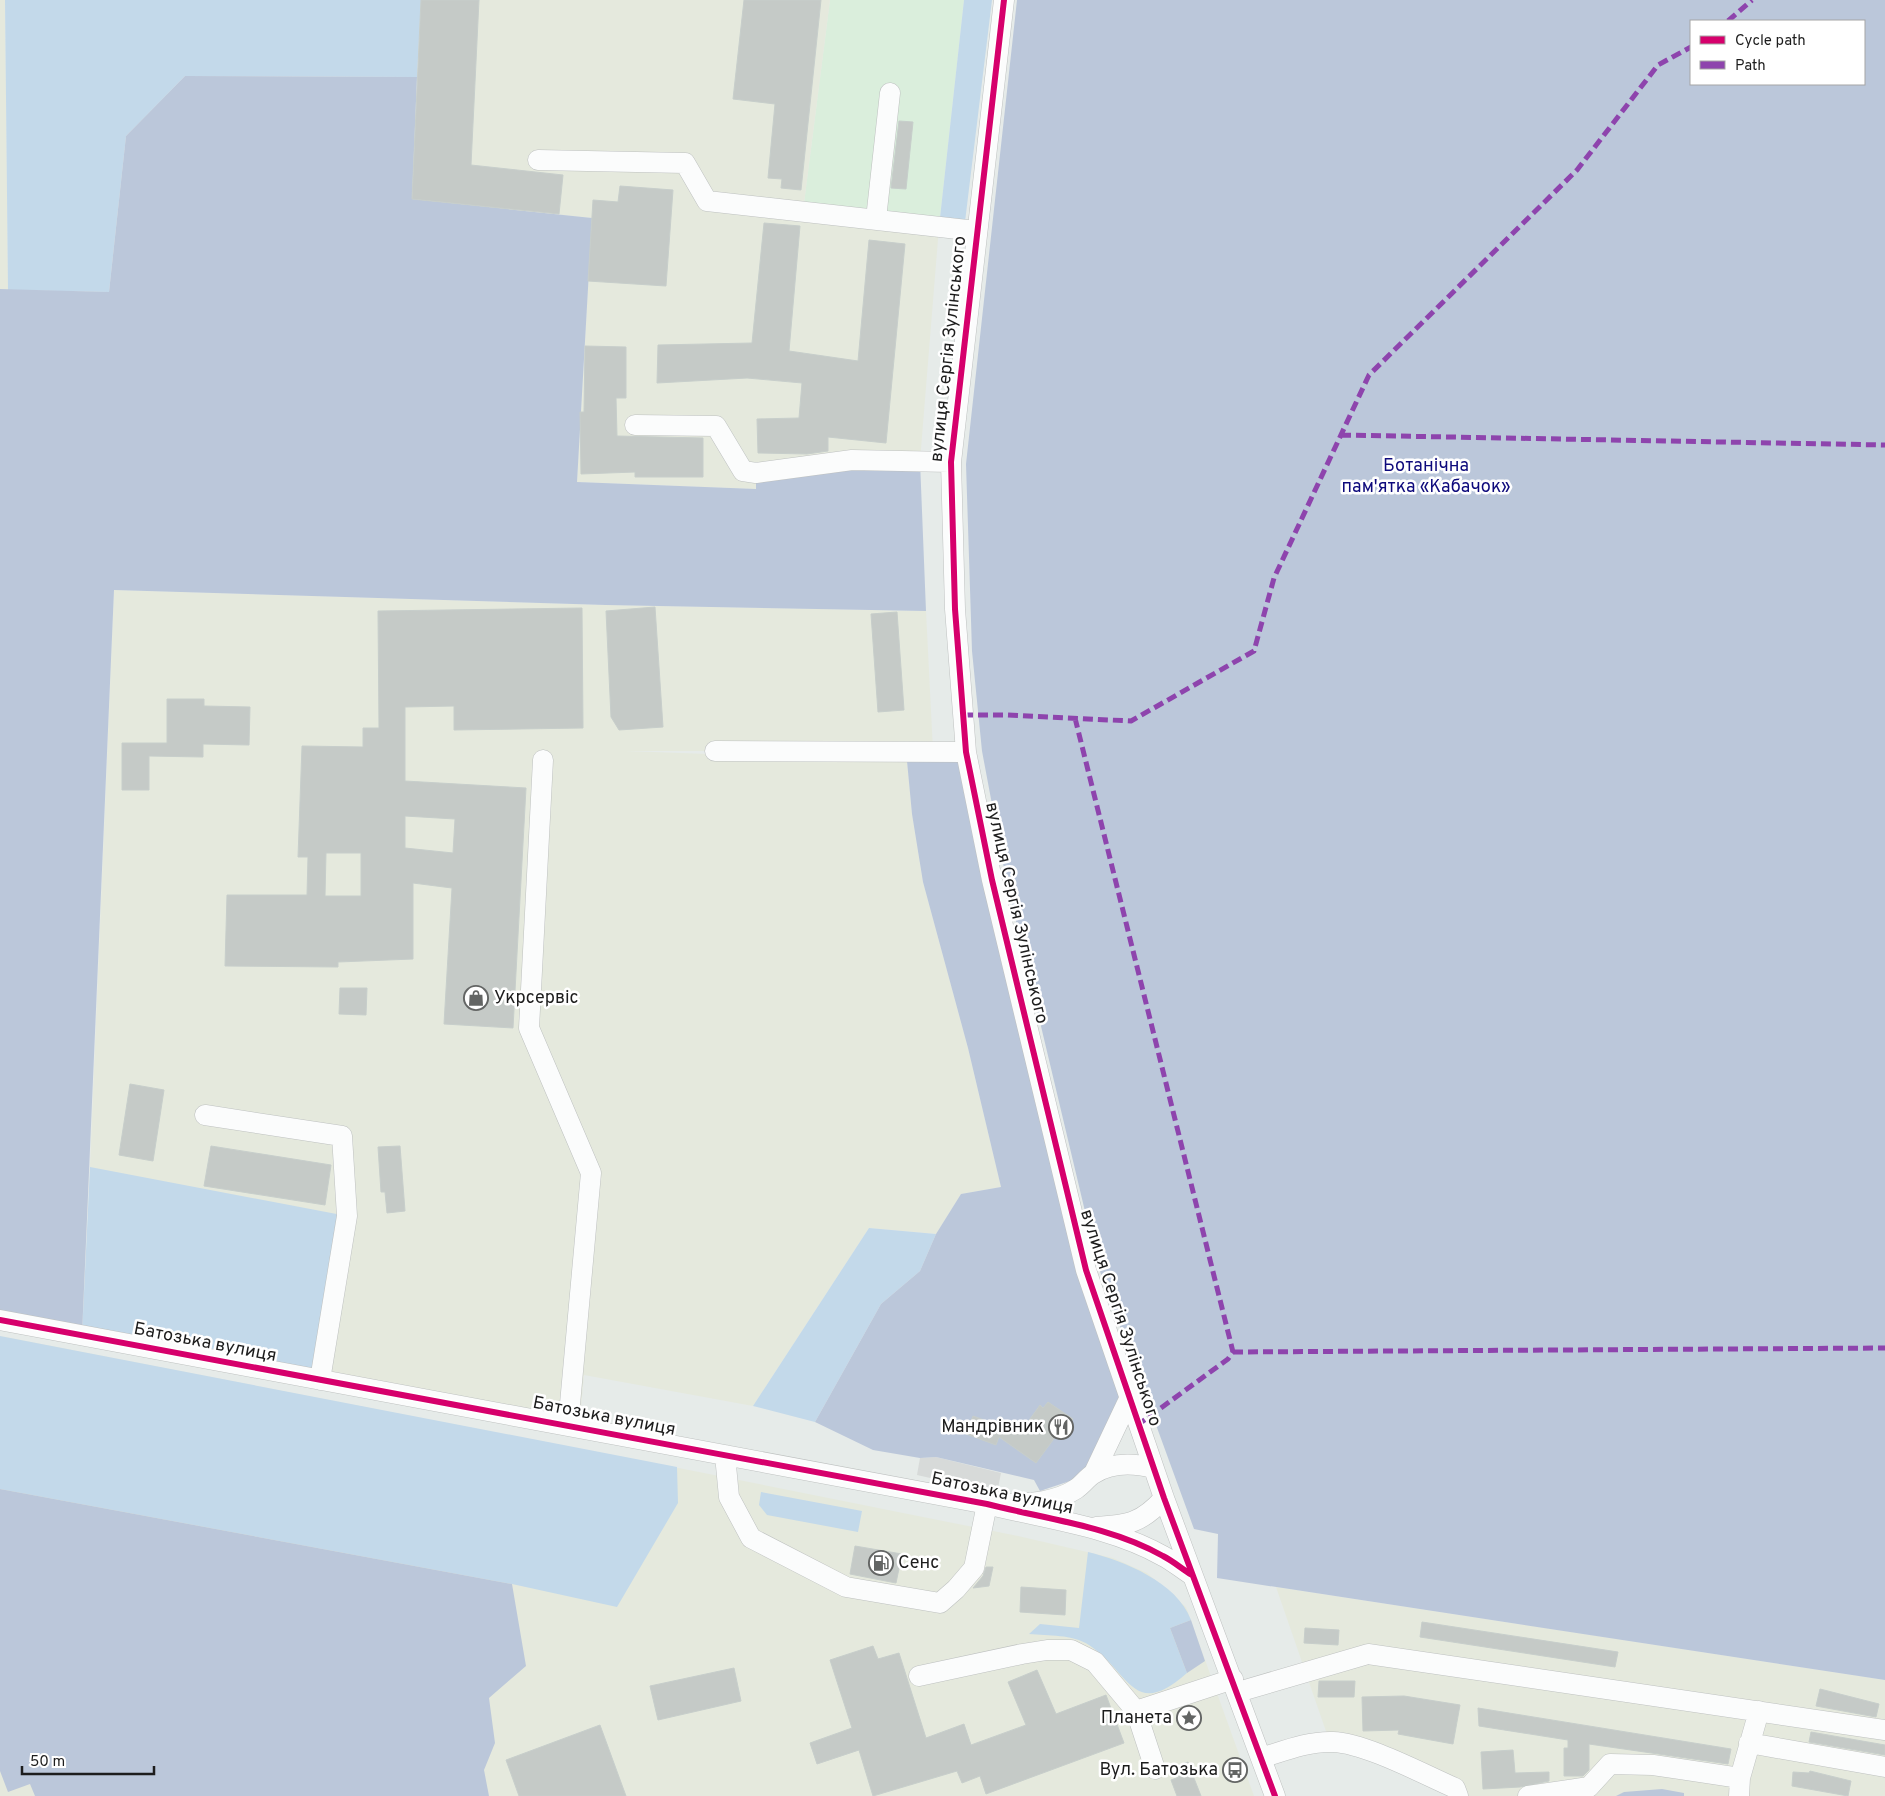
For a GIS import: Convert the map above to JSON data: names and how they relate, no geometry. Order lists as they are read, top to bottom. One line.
{"streets":{"street":["вулиця Сергія Зулінського","Батозька вулиця"]},"crossings":[["вулиця Сергія Зулінського","Батозька вулиця"]],"parks":["Ботанічна пам'ятка «Кабачок»"],"places":{"shop":["Укрсервіс"],"restaurant":["Мандрівник"],"fuel station":["Сенс"],"place":["Планета"],"bus stop":["Вул. Батозька"]},"legend":["Cycle path","Path"],"scale_bar":"50 m"}
